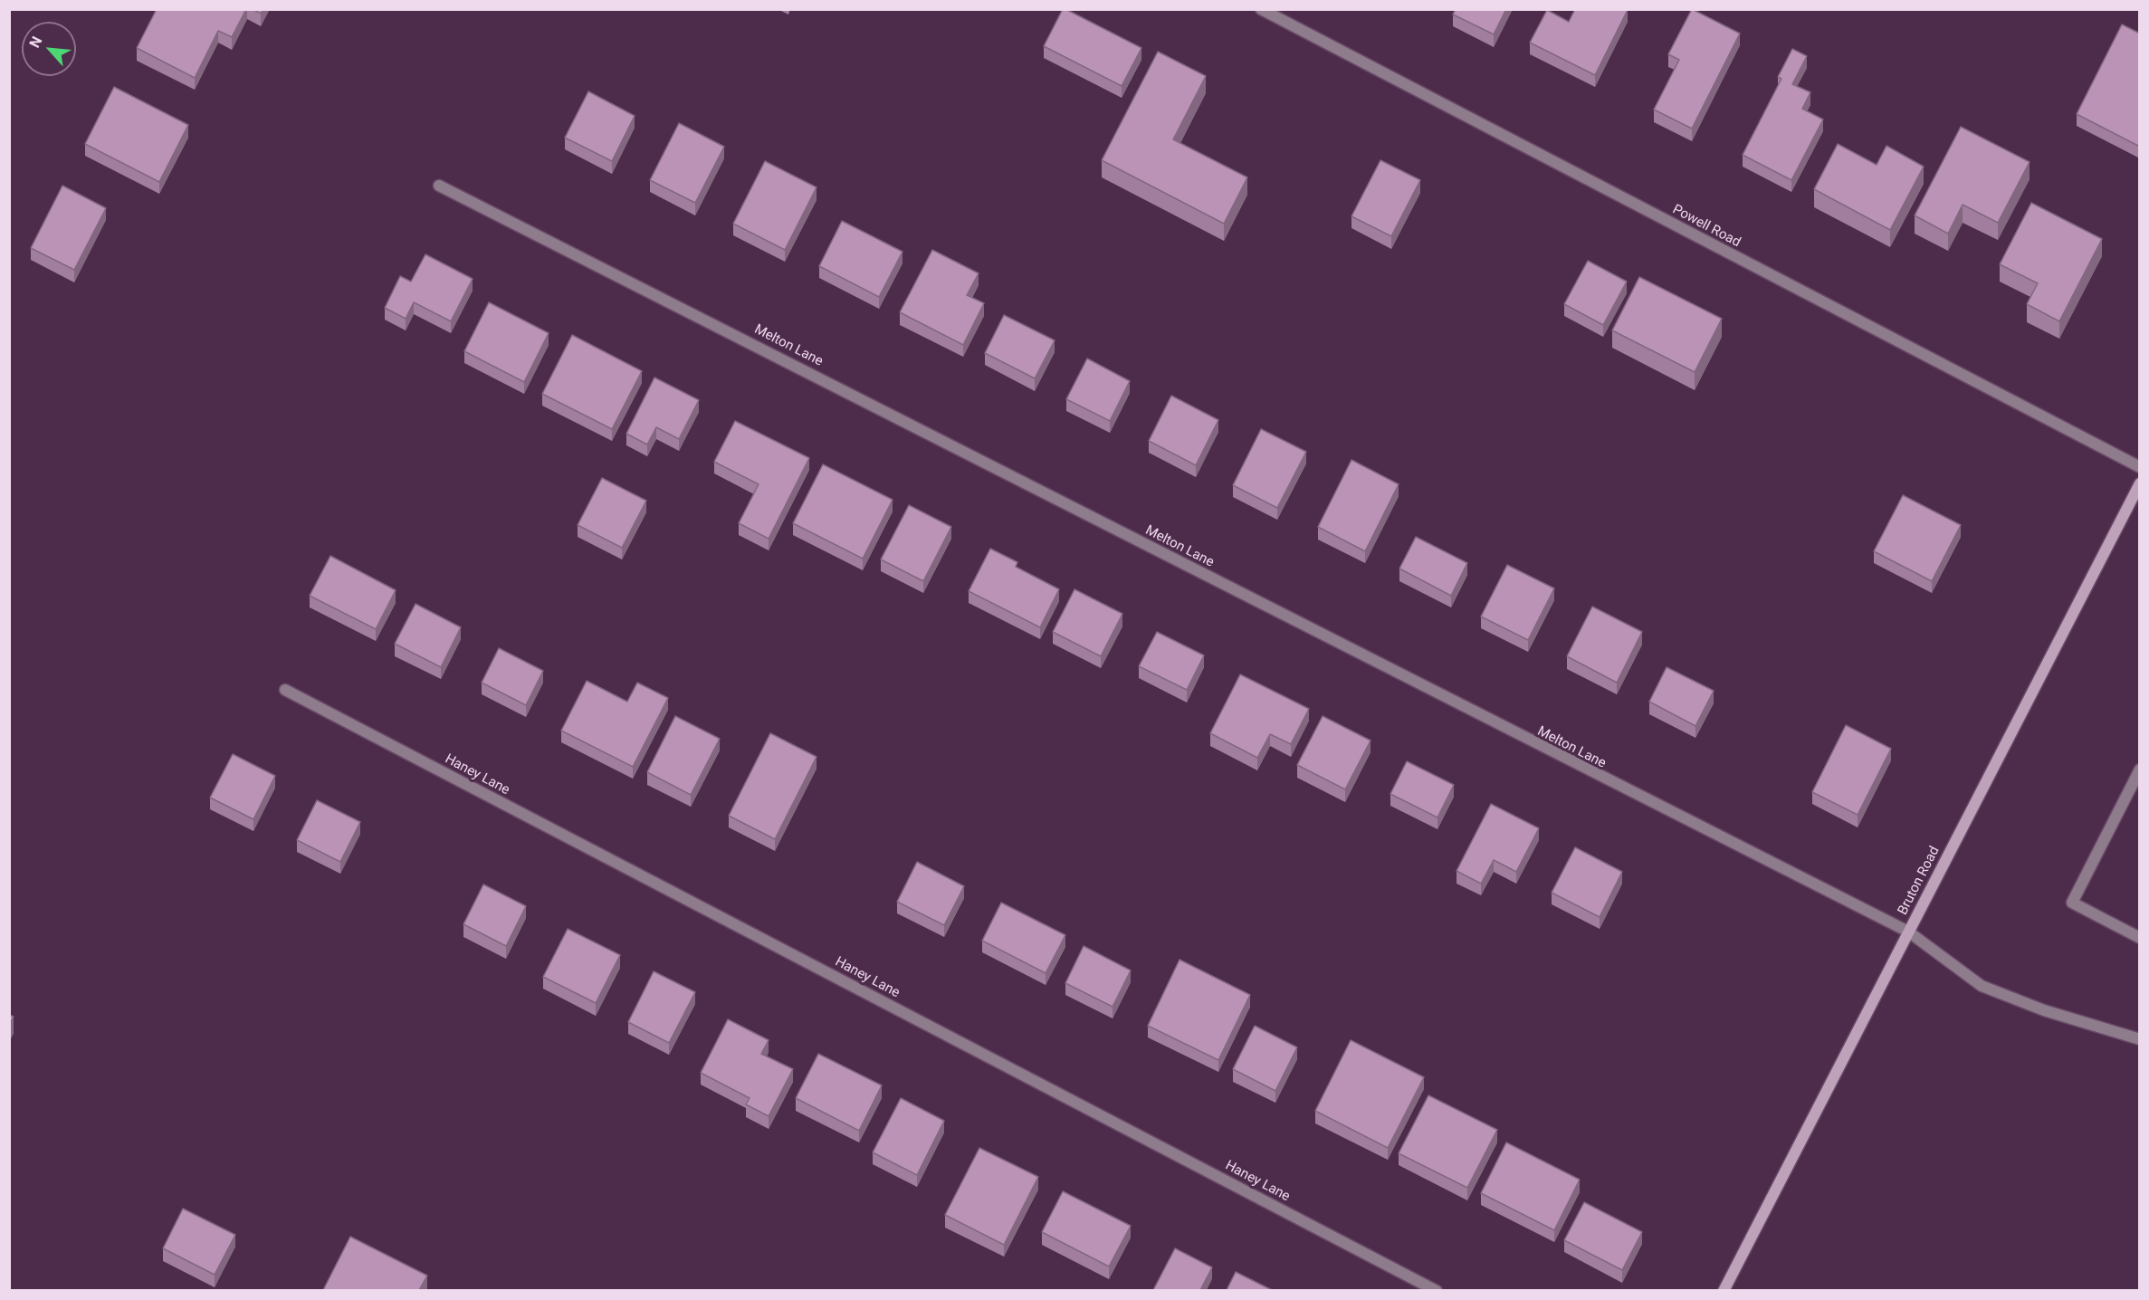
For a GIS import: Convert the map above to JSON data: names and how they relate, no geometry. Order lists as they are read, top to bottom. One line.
{"streets":{"main road":["Bruton Road"],"street":["Powell Road","Melton Lane","Haney Lane"]},"crossings":[["Melton Lane","Bruton Road"]],"north":"top left"}
